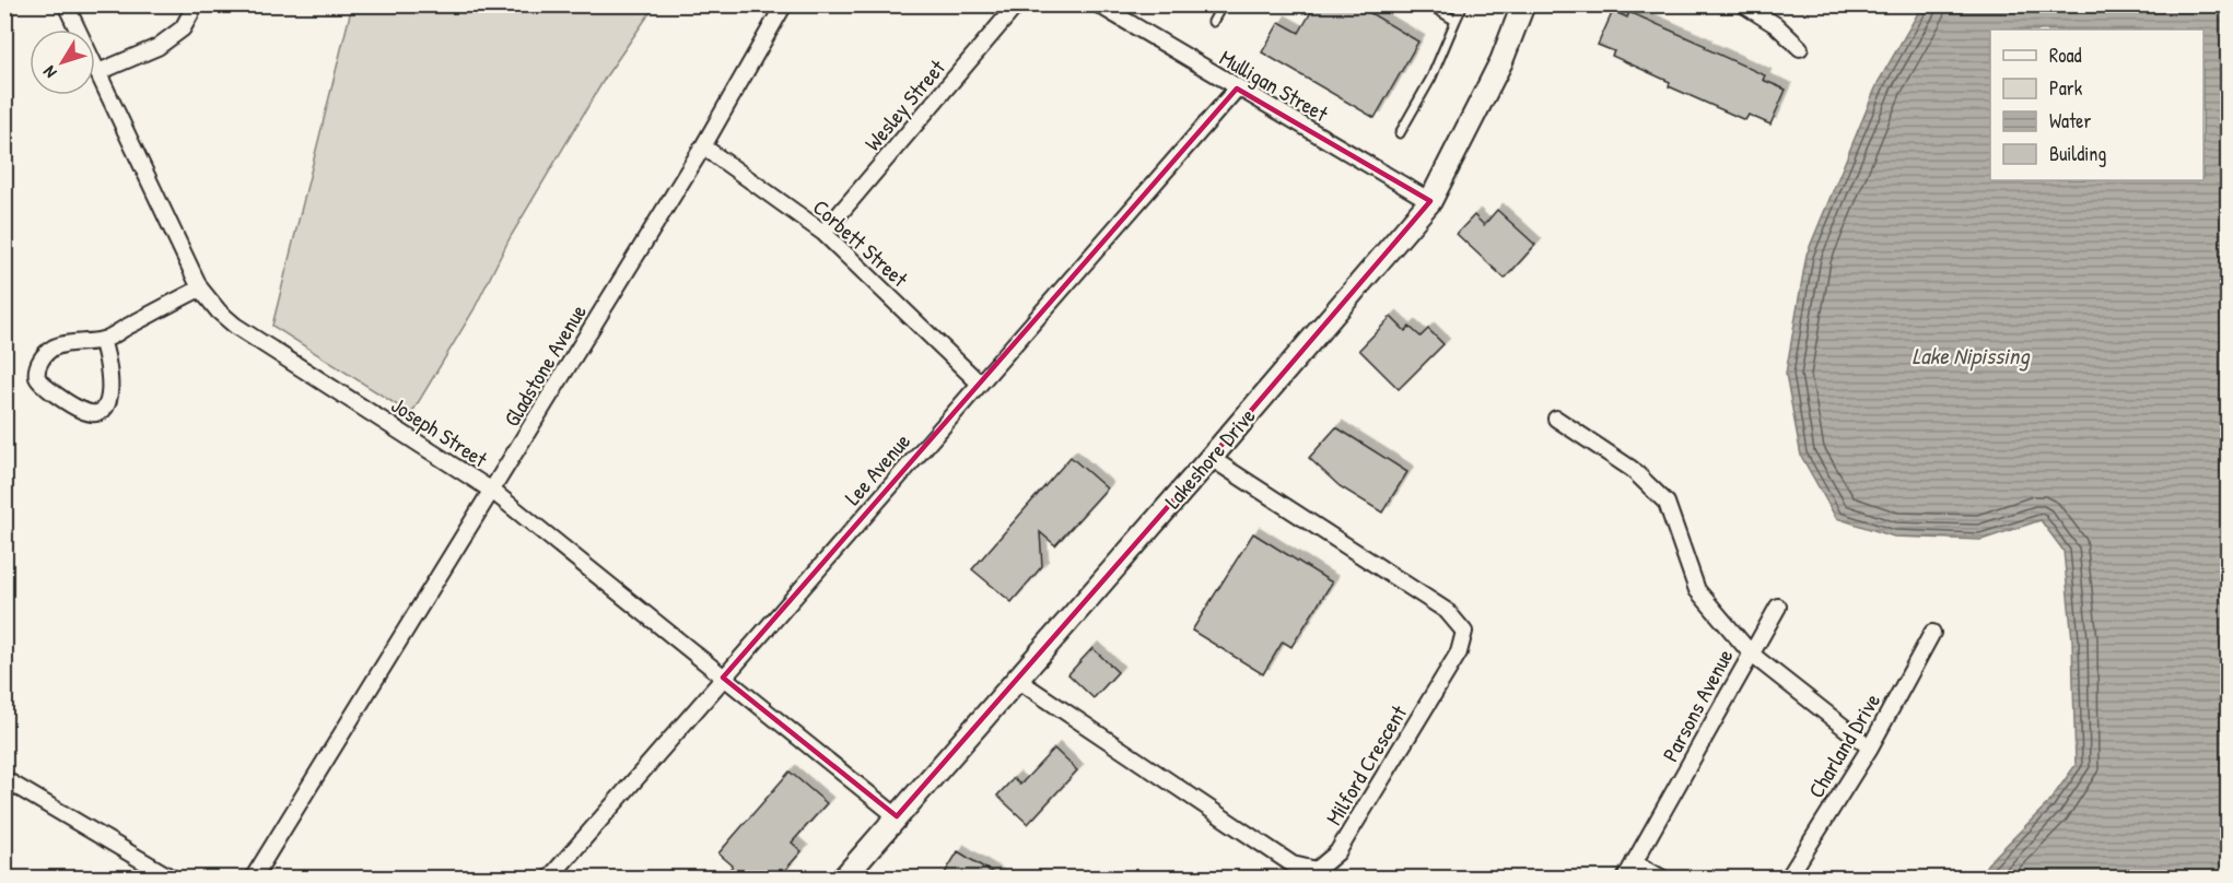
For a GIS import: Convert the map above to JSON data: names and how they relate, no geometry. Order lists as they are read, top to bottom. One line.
{"streets":{"main road":["Lakeshore Drive"],"street":["Mulligan Street","Wesley Street","Corbett Street","Gladstone Avenue","Joseph Street","Lee Avenue","Parsons Avenue","Charland Drive","Milford Crescent"]},"crossings":[["Mulligan Street","Lakeshore Drive"],["Mulligan Street","Lee Avenue"],["Wesley Street","Corbett Street"],["Corbett Street","Gladstone Avenue"],["Corbett Street","Lee Avenue"],["Gladstone Avenue","Joseph Street"],["Joseph Street","Lakeshore Drive"],["Joseph Street","Lee Avenue"],["Lakeshore Drive","Milford Crescent"]],"water":["Lake Nipissing"],"legend":["Road","Park","Water","Building"],"north":"bottom left"}
